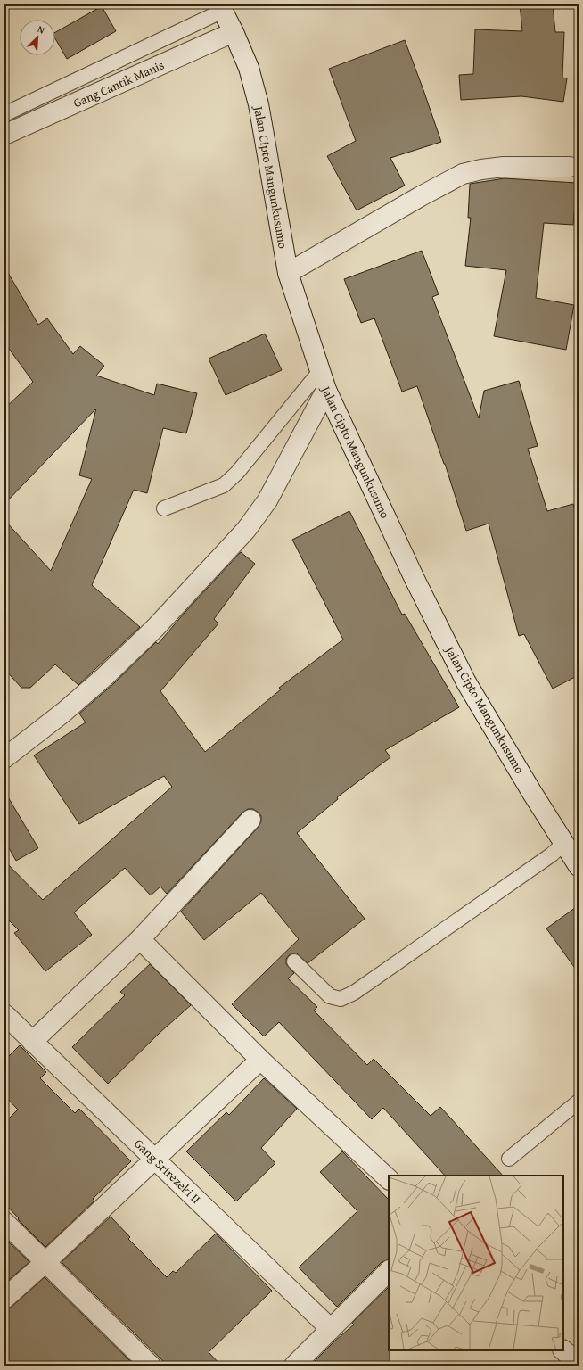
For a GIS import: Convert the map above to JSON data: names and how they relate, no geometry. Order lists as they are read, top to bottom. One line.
{"streets":{"street":["Gang Cantik Manis","Jalan Cipto Mangunkusumo","Gang Srirezeki II"]},"crossings":[["Gang Cantik Manis","Jalan Cipto Mangunkusumo"]],"north":"top right"}
